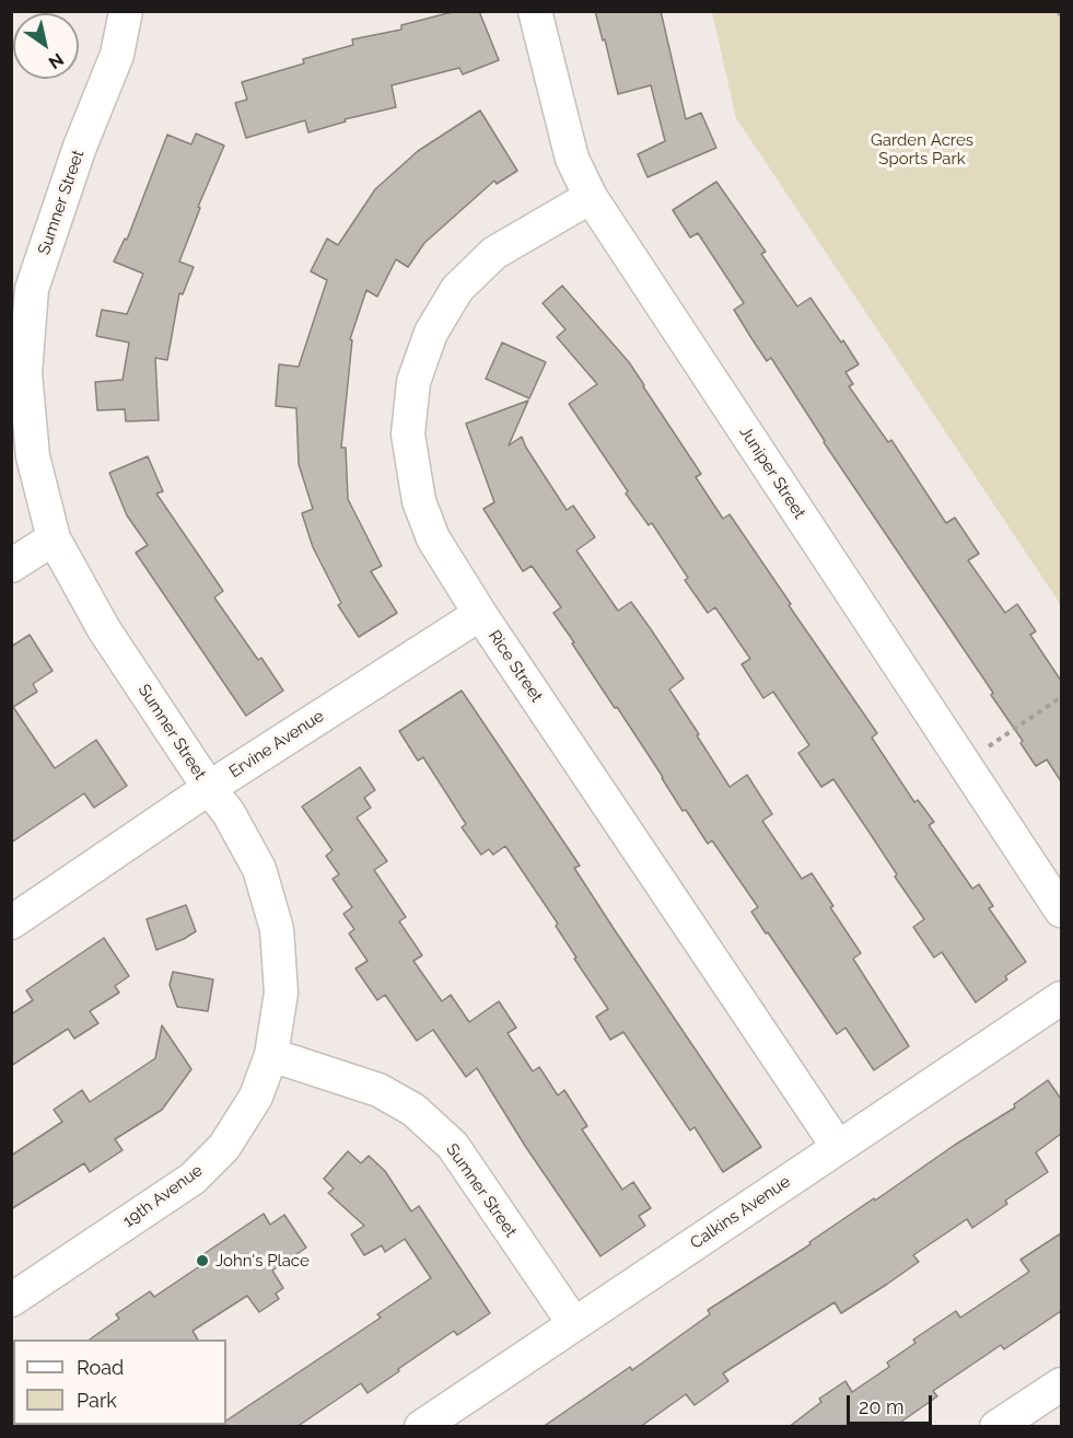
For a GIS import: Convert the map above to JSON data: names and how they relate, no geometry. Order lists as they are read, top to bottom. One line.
{"streets":{"street":["Sumner Street","Juniper Street","Rice Street","Ervine Avenue","19th Avenue","Calkins Avenue"]},"crossings":[["Sumner Street","Ervine Avenue"],["Sumner Street","19th Avenue"],["Sumner Street","Calkins Avenue"],["Juniper Street","Rice Street"],["Rice Street","Ervine Avenue"],["Rice Street","Calkins Avenue"]],"parks":["Garden Acres Sports Park"],"places":["John's Place"],"legend":["Road","Park"],"scale_bar":"20 m","north":"bottom right"}
